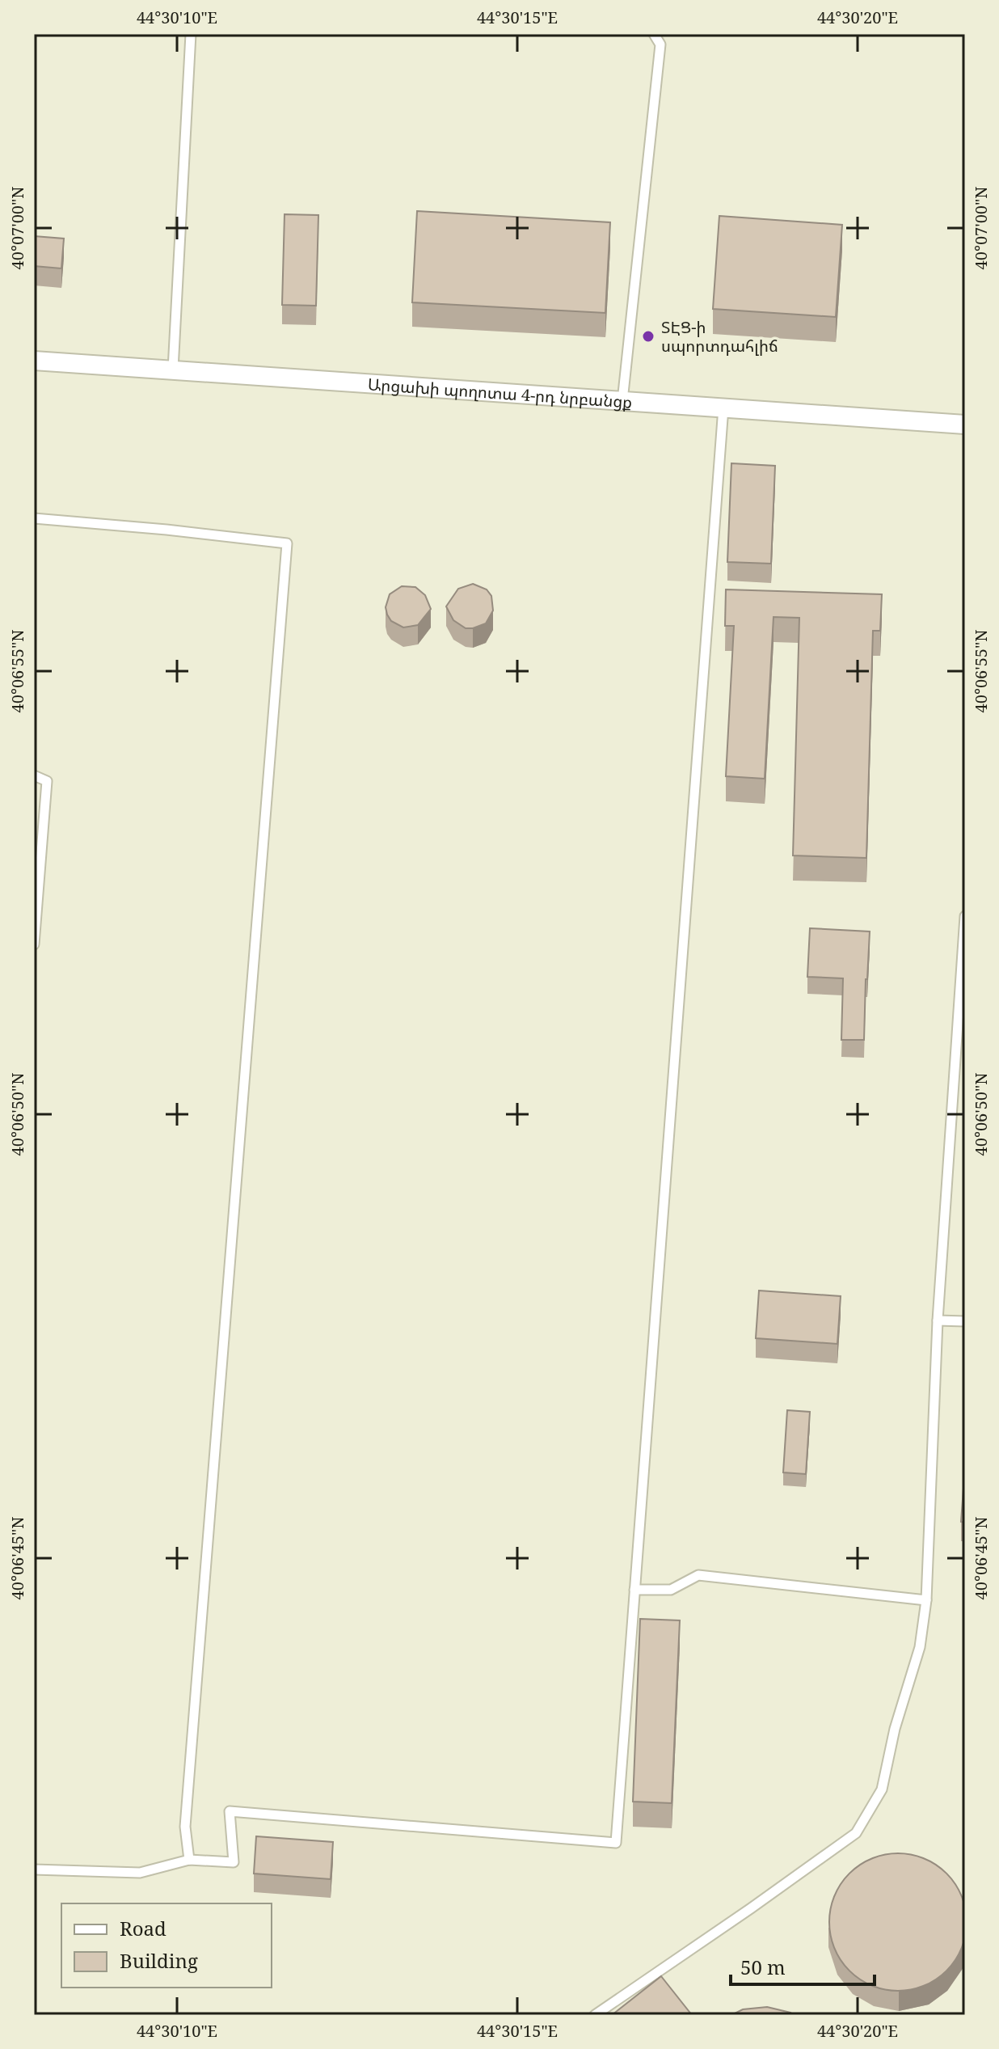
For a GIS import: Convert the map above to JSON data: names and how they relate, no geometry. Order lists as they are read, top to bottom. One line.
{"streets":{"street":["Արցախի պողոտա 4-րդ նրբանցք"]},"places":["ՏԷՑ-ի սպորտդահլիճ"],"legend":["Road","Building"],"scale_bar":"50 m","coordinates":["44°30'10\"E","44°30'15\"E","44°30'20\"E","40°07'00\"N","40°06'55\"N","40°06'50\"N","40°06'45\"N"]}
